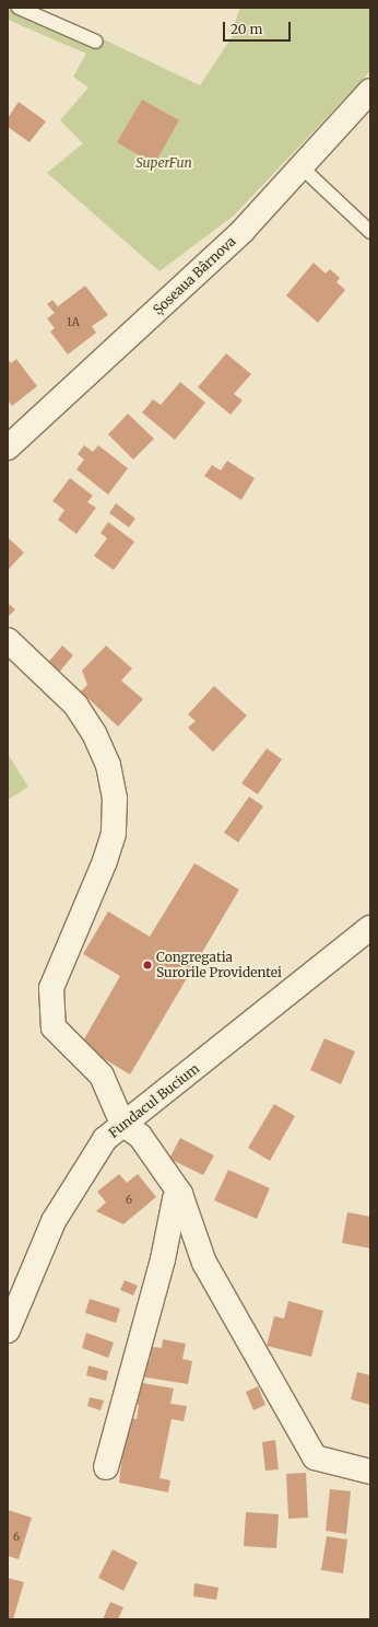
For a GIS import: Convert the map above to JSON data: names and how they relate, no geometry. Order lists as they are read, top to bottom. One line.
{"streets":{"street":["Șoseaua Bârnova","Fundacul Bucium"]},"parks":["SuperFun"],"places":["Congregatia Surorile Providentei"],"house_numbers":["1A","6","6"],"scale_bar":"20 m"}
